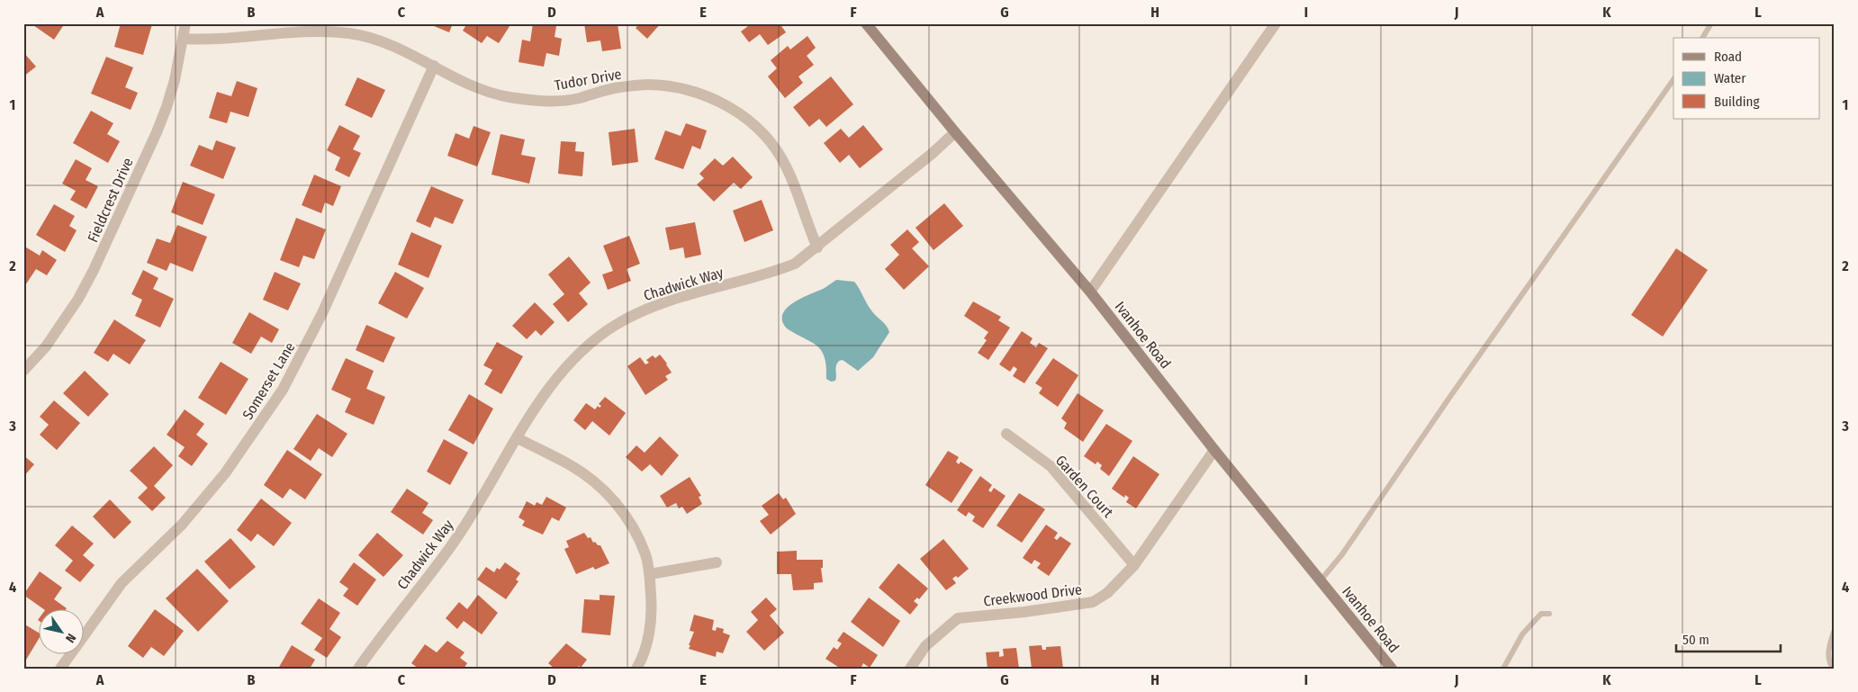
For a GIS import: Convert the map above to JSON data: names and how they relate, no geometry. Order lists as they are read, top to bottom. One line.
{"streets":{"main road":["Ivanhoe Road"],"street":["Tudor Drive","Fieldcrest Drive","Chadwick Way","Somerset Lane","Garden Court","Creekwood Drive"]},"crossings":[["Tudor Drive","Fieldcrest Drive"],["Tudor Drive","Chadwick Way"],["Tudor Drive","Somerset Lane"],["Chadwick Way","Ivanhoe Road"],["Ivanhoe Road","Creekwood Drive"],["Garden Court","Creekwood Drive"]],"legend":["Road","Water","Building"],"scale_bar":"50 m","north":"bottom right","grid":{"columns":["A","B","C","D","E","F","G","H","I","J","K","L"],"rows":["1","2","3","4"]}}
